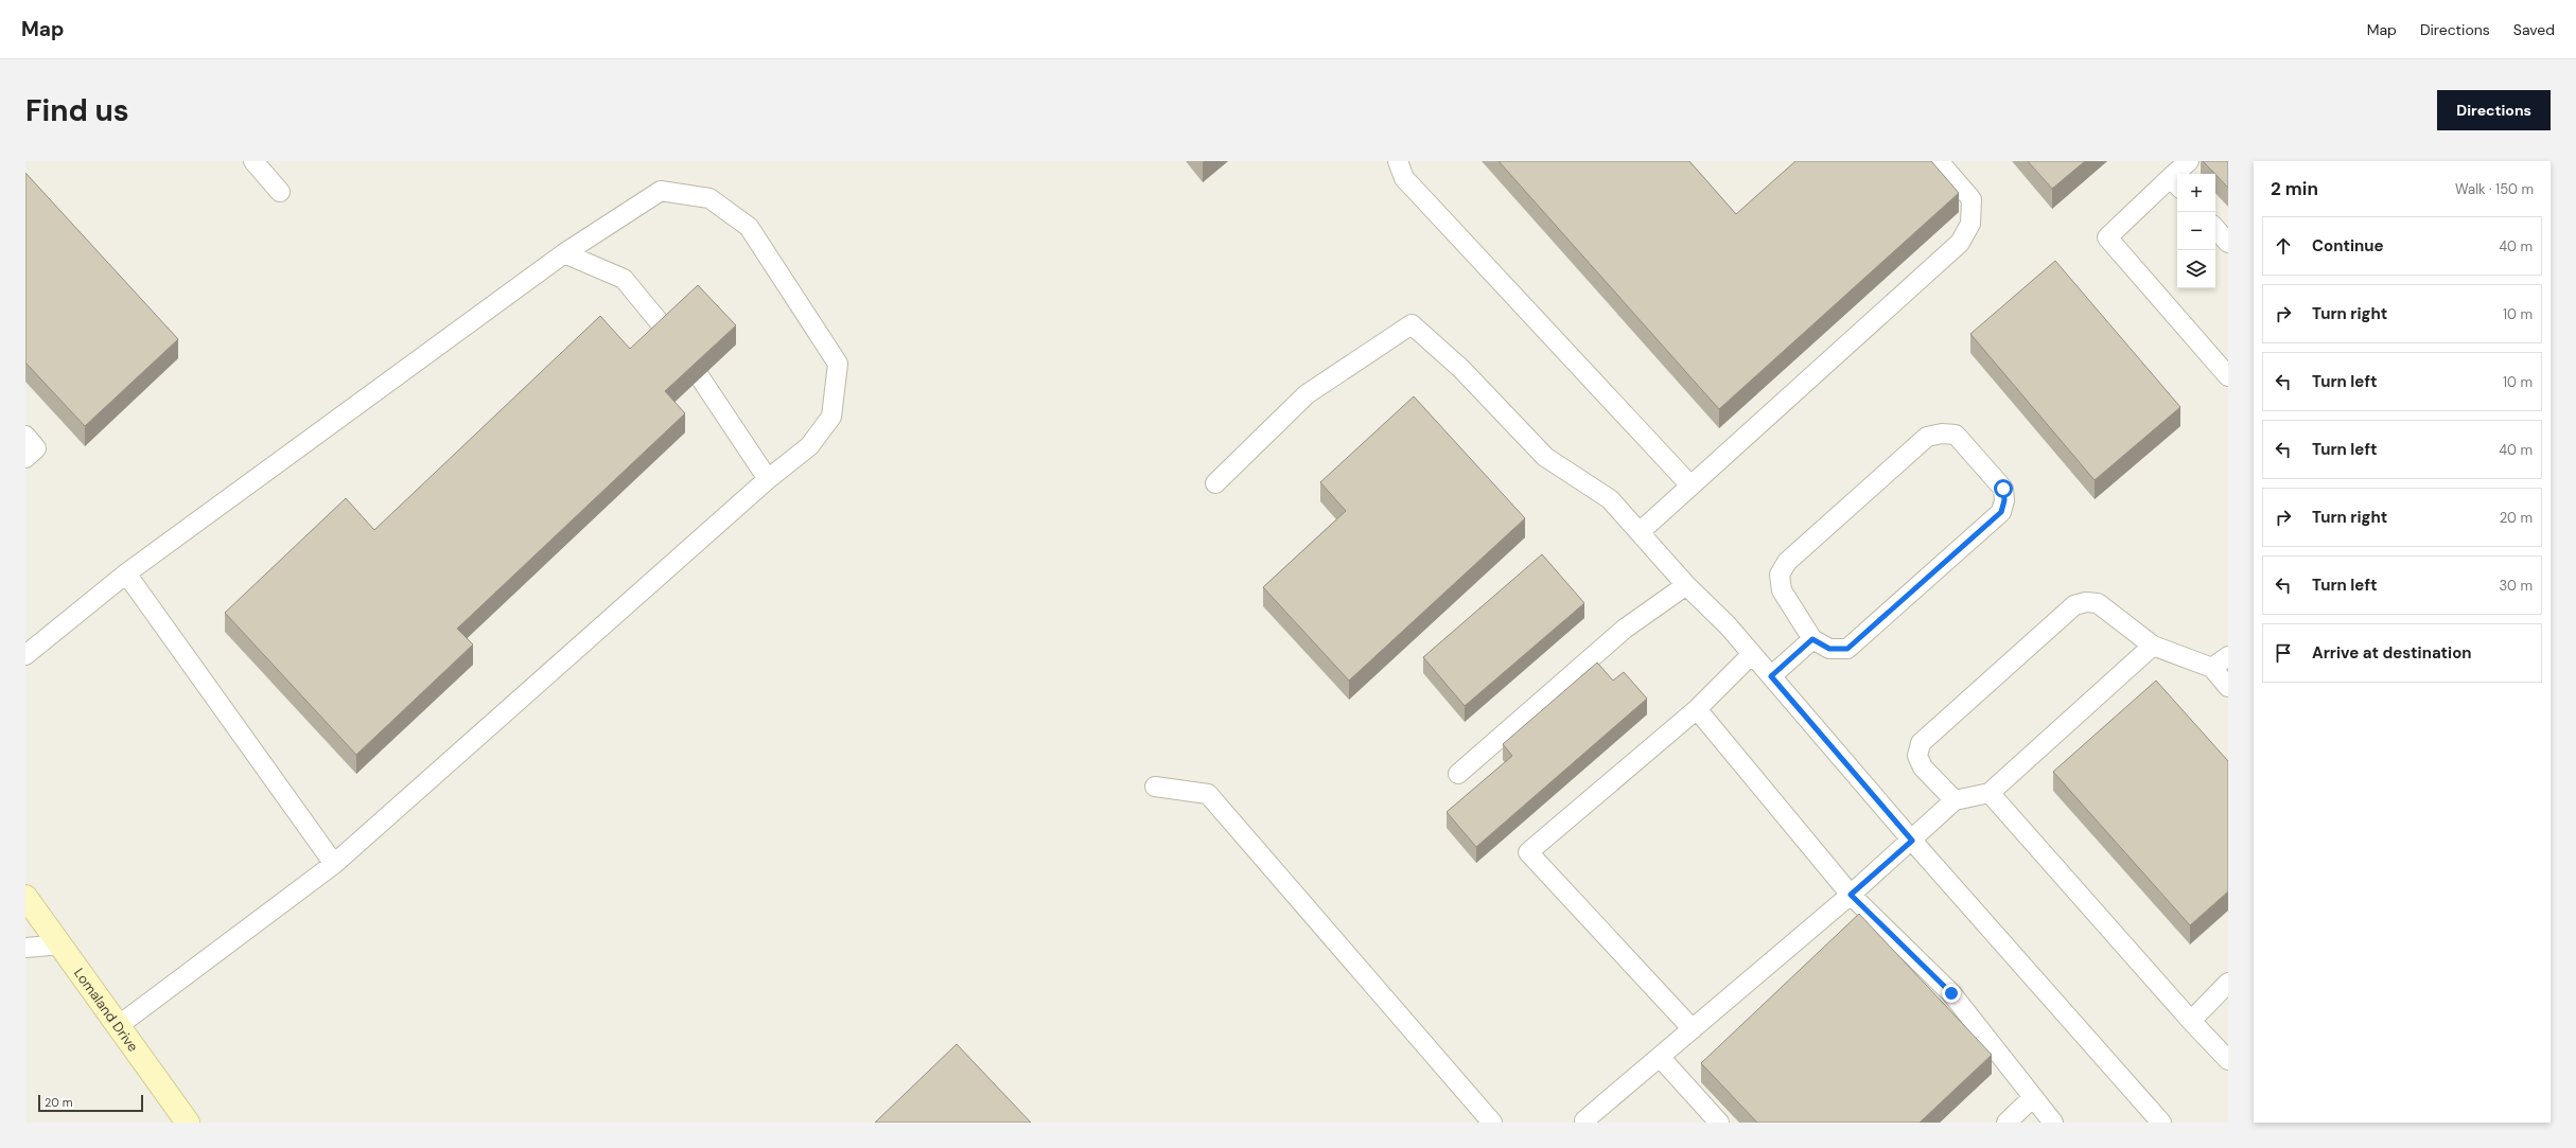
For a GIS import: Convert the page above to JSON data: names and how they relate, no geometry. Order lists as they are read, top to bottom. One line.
{"streets":{"street":["Lomaland Drive"]},"scale_bar":"20 m","page":{"header":"Map","nav":["Map","Directions","Saved"],"buttons":"Directions","title":"Find us","heading":["2 min","Walk · 150 m"],"map_buttons":["+","−"],"list":[["Continue","40 m"],["Turn right","10 m"],["Turn left","10 m"],["Turn left","40 m"],["Turn right","20 m"],["Turn left","30 m"],"Arrive at destination"],"scale":"20 m"}}
